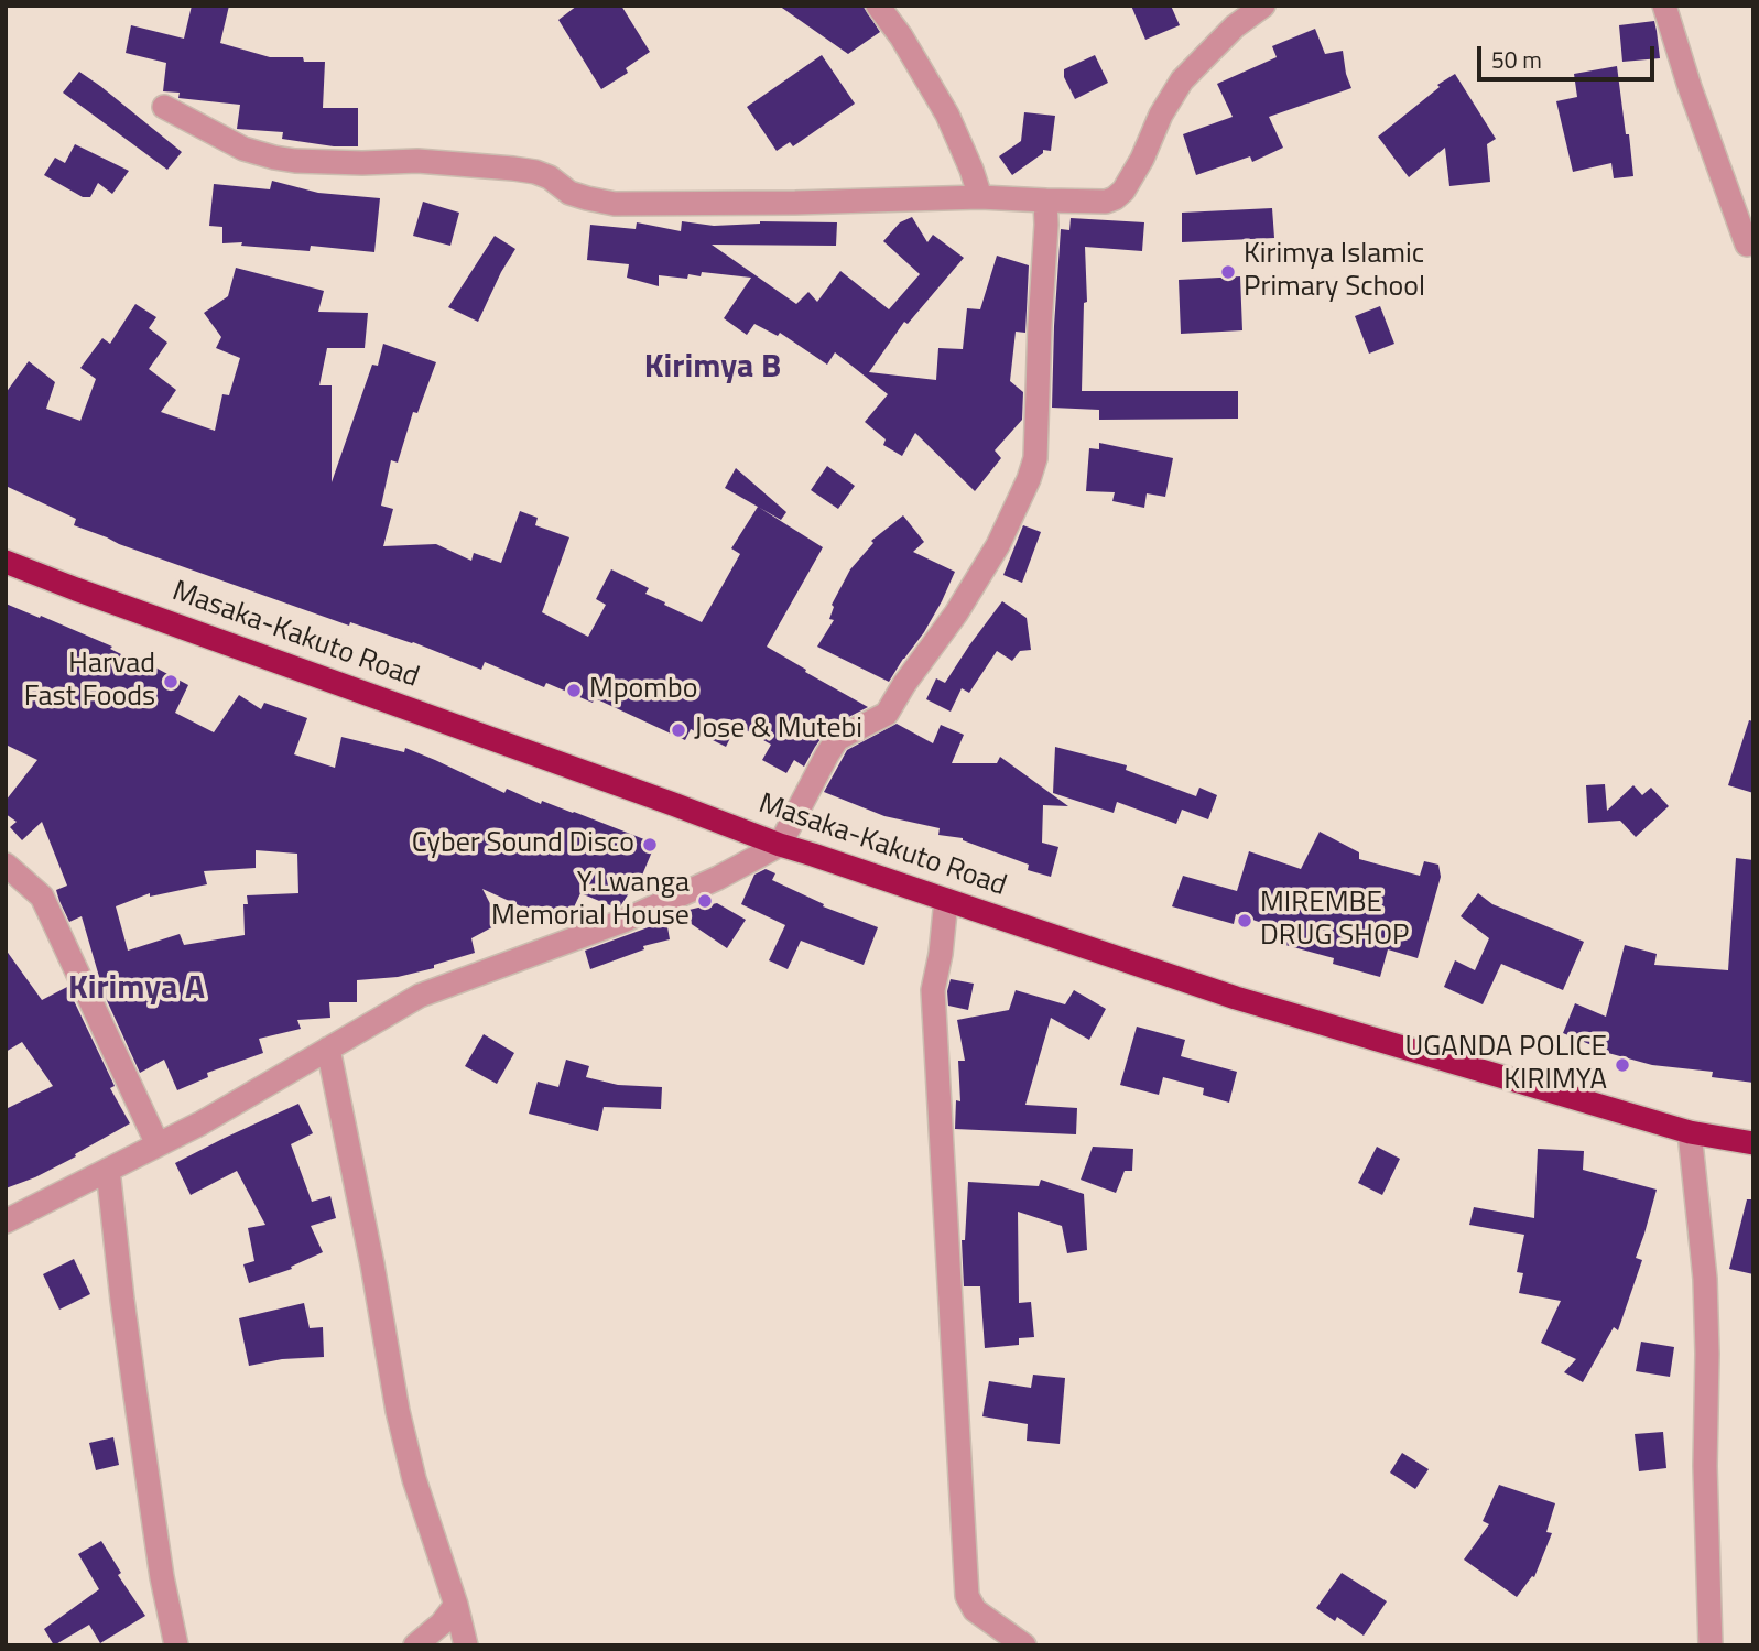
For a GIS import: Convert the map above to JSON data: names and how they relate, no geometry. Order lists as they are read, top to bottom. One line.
{"streets":{"highway":["Masaka-Kakuto Road"]},"districts":["Kirimya B","Kirimya A"],"places":["Kirimya Islamic Primary School","Harvad Fast Foods","Mpombo","Jose & Mutebi","Cyber Sound Disco","Y.Lwanga Memorial House","MIREMBE DRUG SHOP","UGANDA POLICE KIRIMYA"],"scale_bar":"50 m"}
